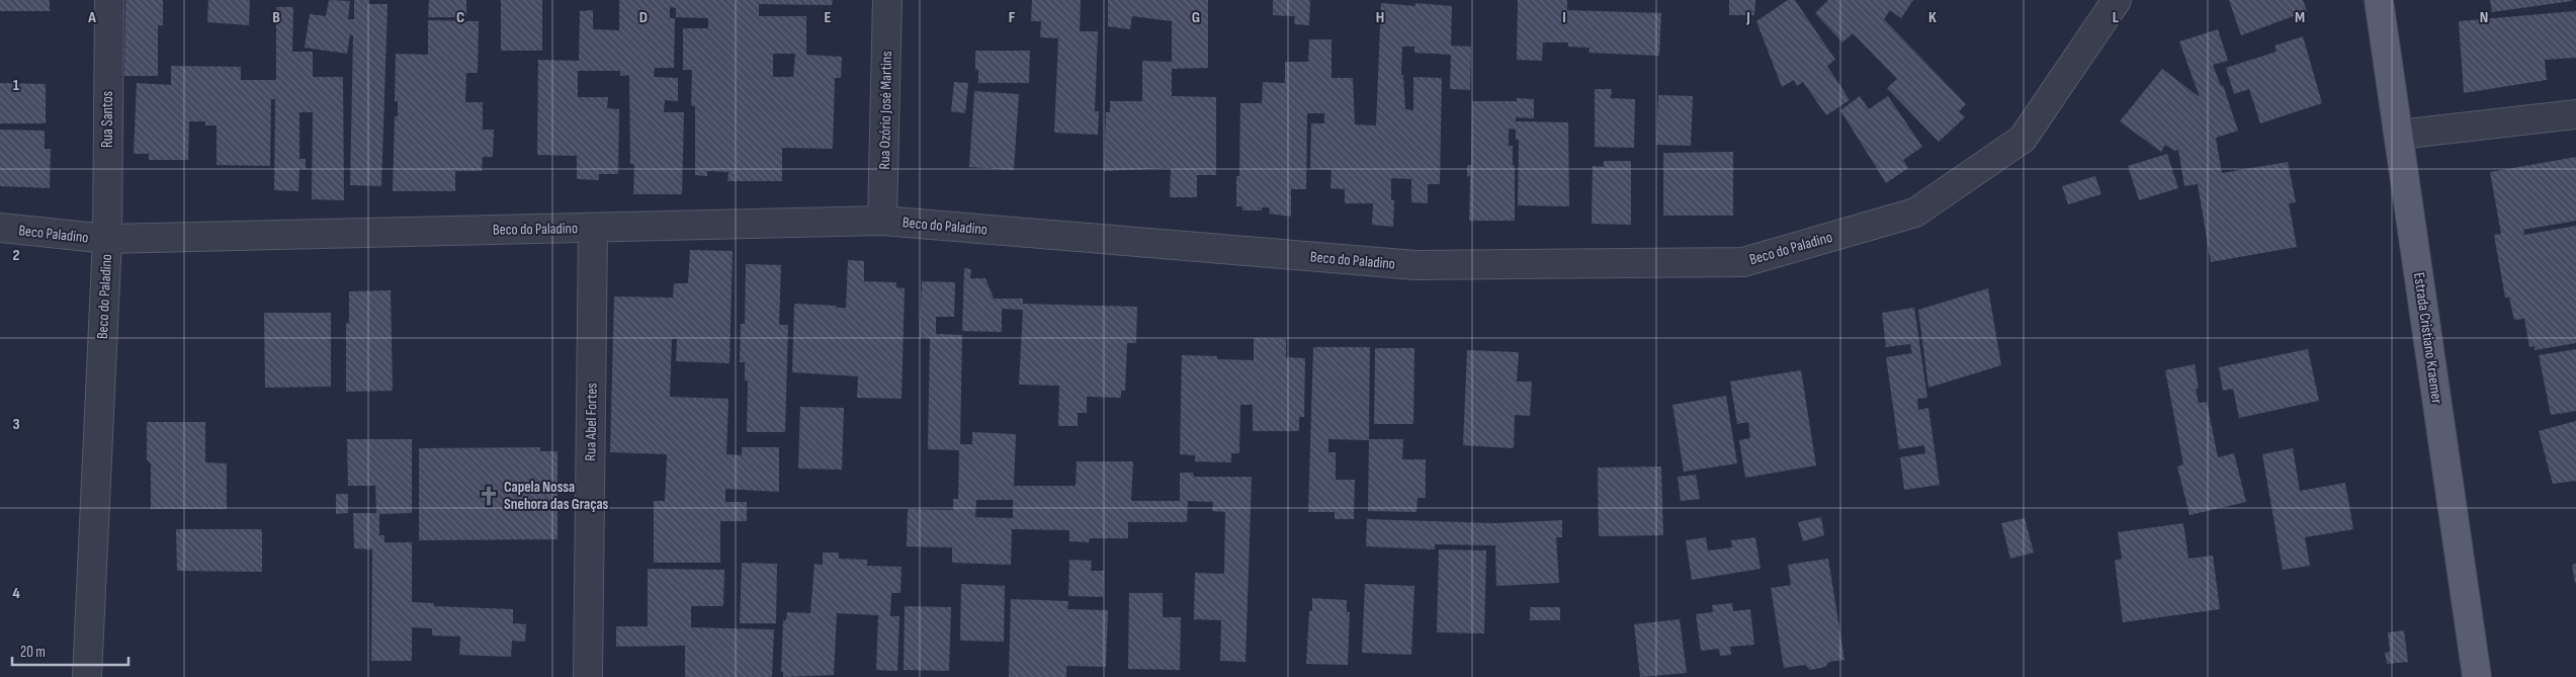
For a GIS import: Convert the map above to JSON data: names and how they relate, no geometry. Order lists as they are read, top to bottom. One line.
{"streets":{"main road":["Estrada Cristiano Kraemer"],"street":["Rua Ozório José Martins","Rua Santos","Beco do Paladino","Beco Paladino","Rua Abel Fortes"]},"crossings":[["Rua Ozório José Martins","Beco do Paladino"],["Rua Santos","Beco do Paladino"],["Rua Santos","Beco Paladino"],["Beco do Paladino","Beco Paladino"],["Beco do Paladino","Rua Abel Fortes"]],"places":{"church":["Capela Nossa Snehora das Graças"]},"scale_bar":"20 m","grid":{"columns":["A","B","C","D","E","F","G","H","I","J","K","L","M","N"],"rows":["1","2","3","4"]}}
